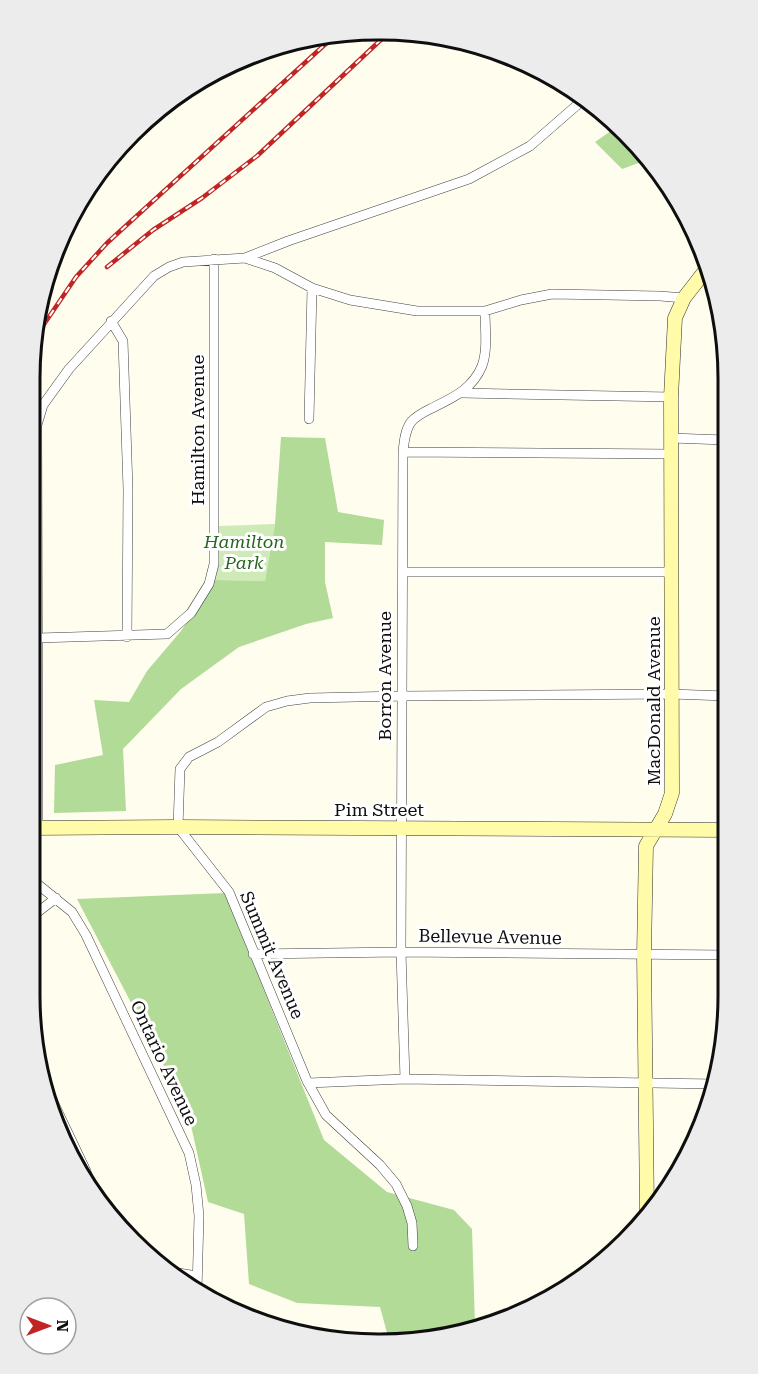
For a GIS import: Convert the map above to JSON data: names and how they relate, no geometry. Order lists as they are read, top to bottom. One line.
{"streets":{"street":["Hamilton Avenue","Borron Avenue","MacDonald Avenue","Pim Street","Bellevue Avenue","Summit Avenue","Ontario Avenue"]},"crossings":[["Borron Avenue","Pim Street"],["Borron Avenue","Bellevue Avenue"],["MacDonald Avenue","Pim Street"],["MacDonald Avenue","Bellevue Avenue"],["Pim Street","Summit Avenue"],["Bellevue Avenue","Summit Avenue"]],"parks":["Hamilton Park"],"north":"right"}
